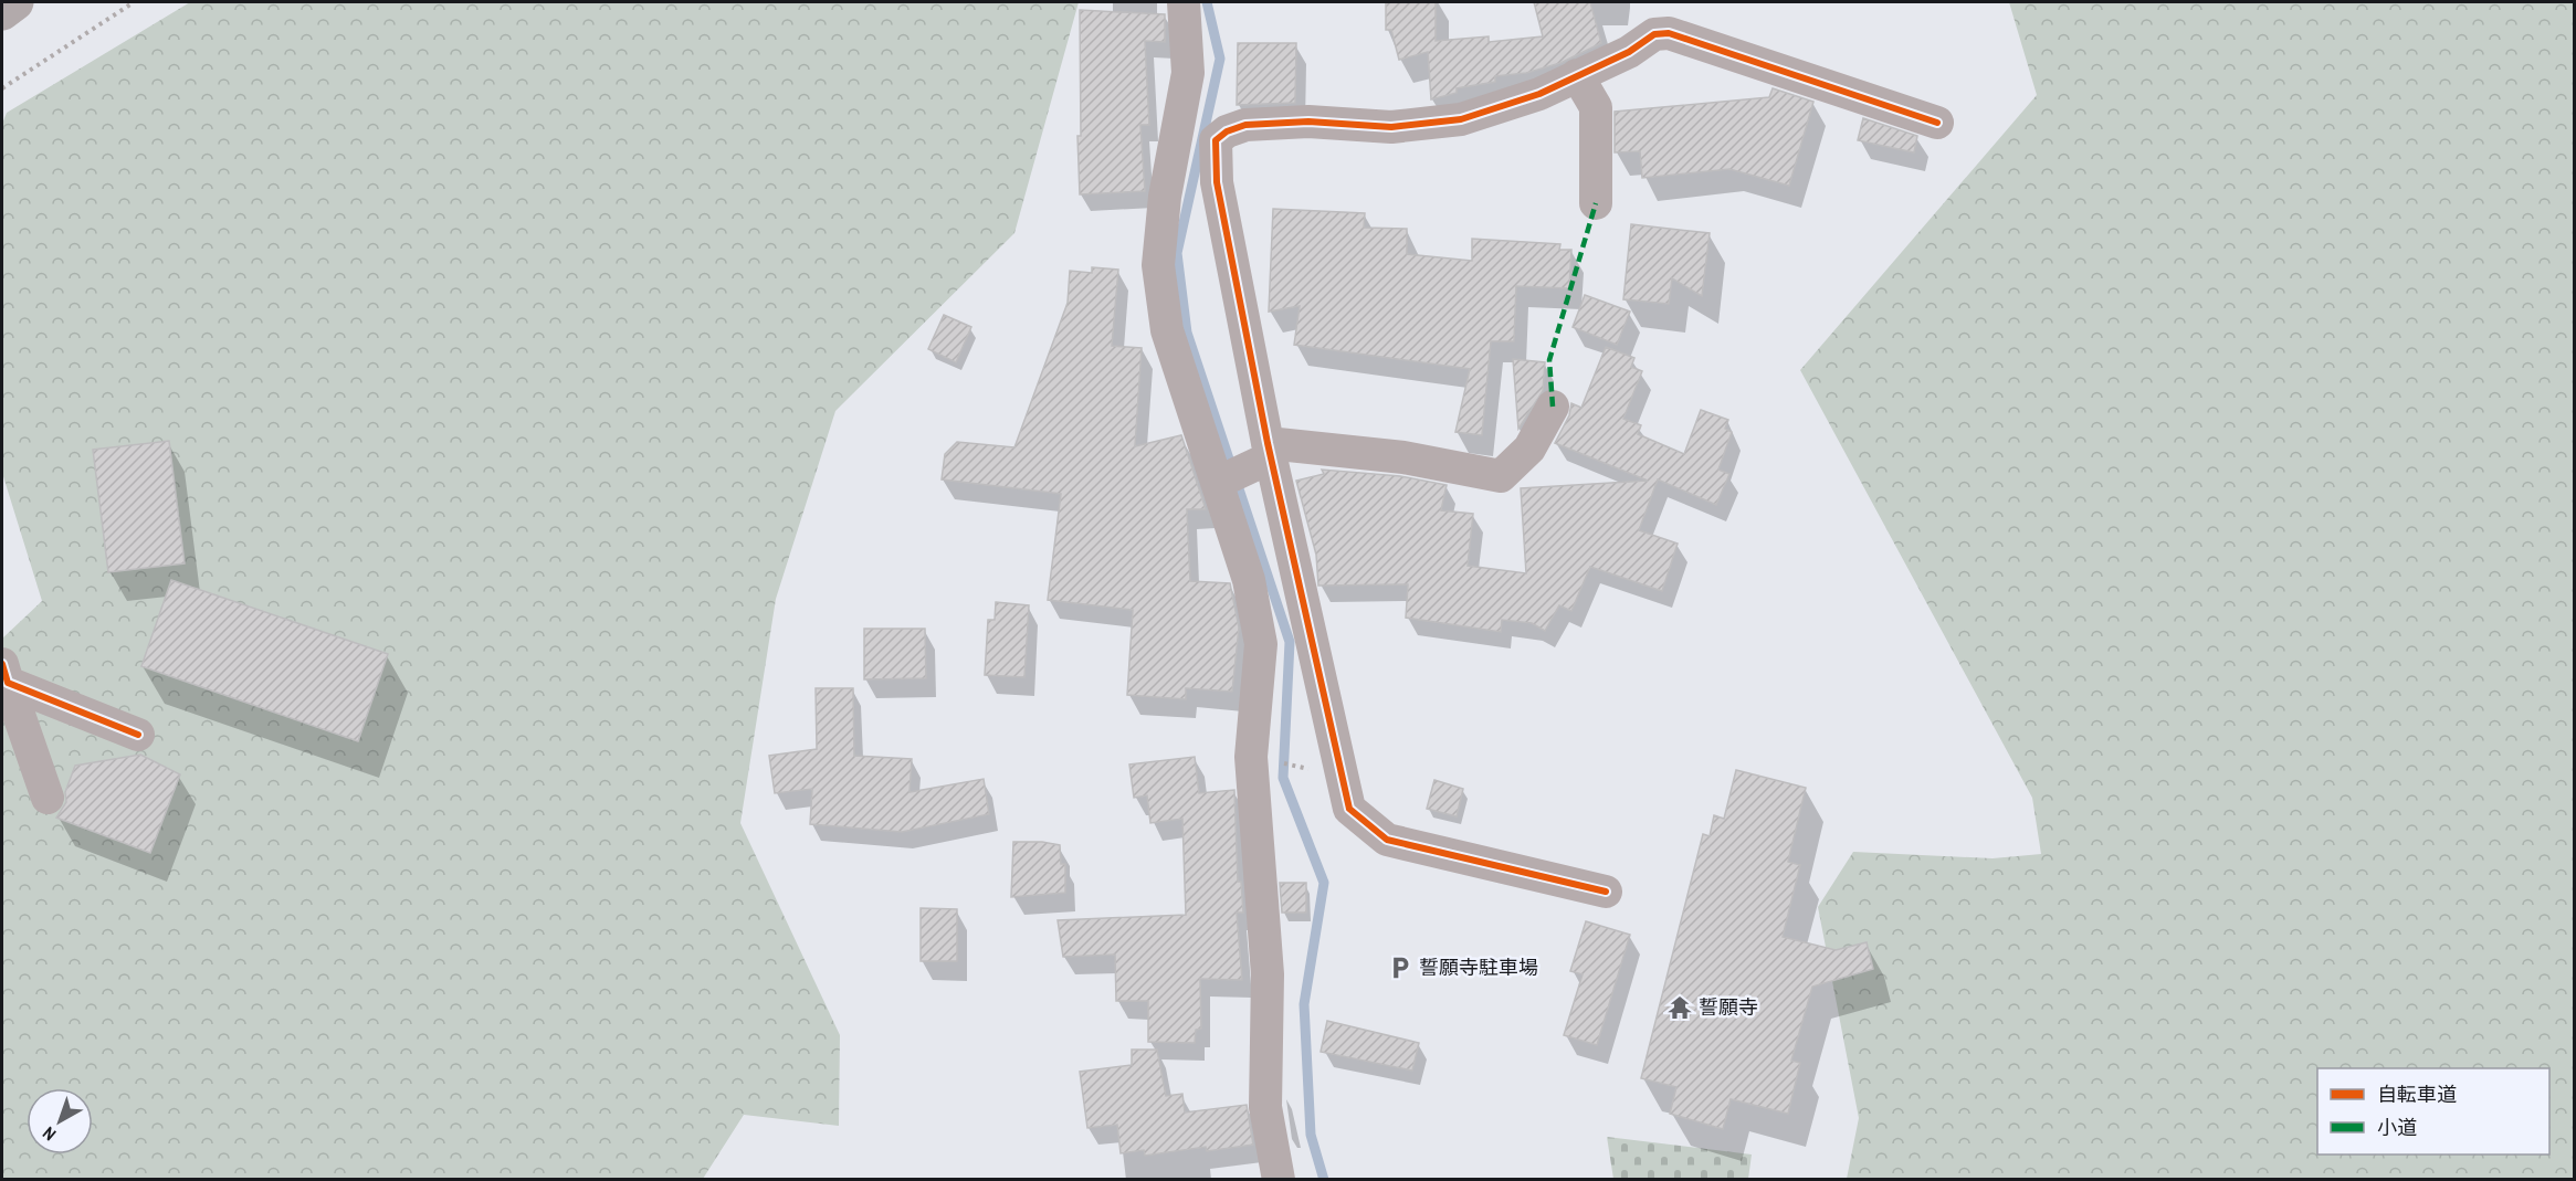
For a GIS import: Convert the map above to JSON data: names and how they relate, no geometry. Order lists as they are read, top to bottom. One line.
{"places":{"parking":["誓願寺駐車場"],"temple":["誓願寺"]},"legend":["自転車道","小道"],"north":"bottom left"}
